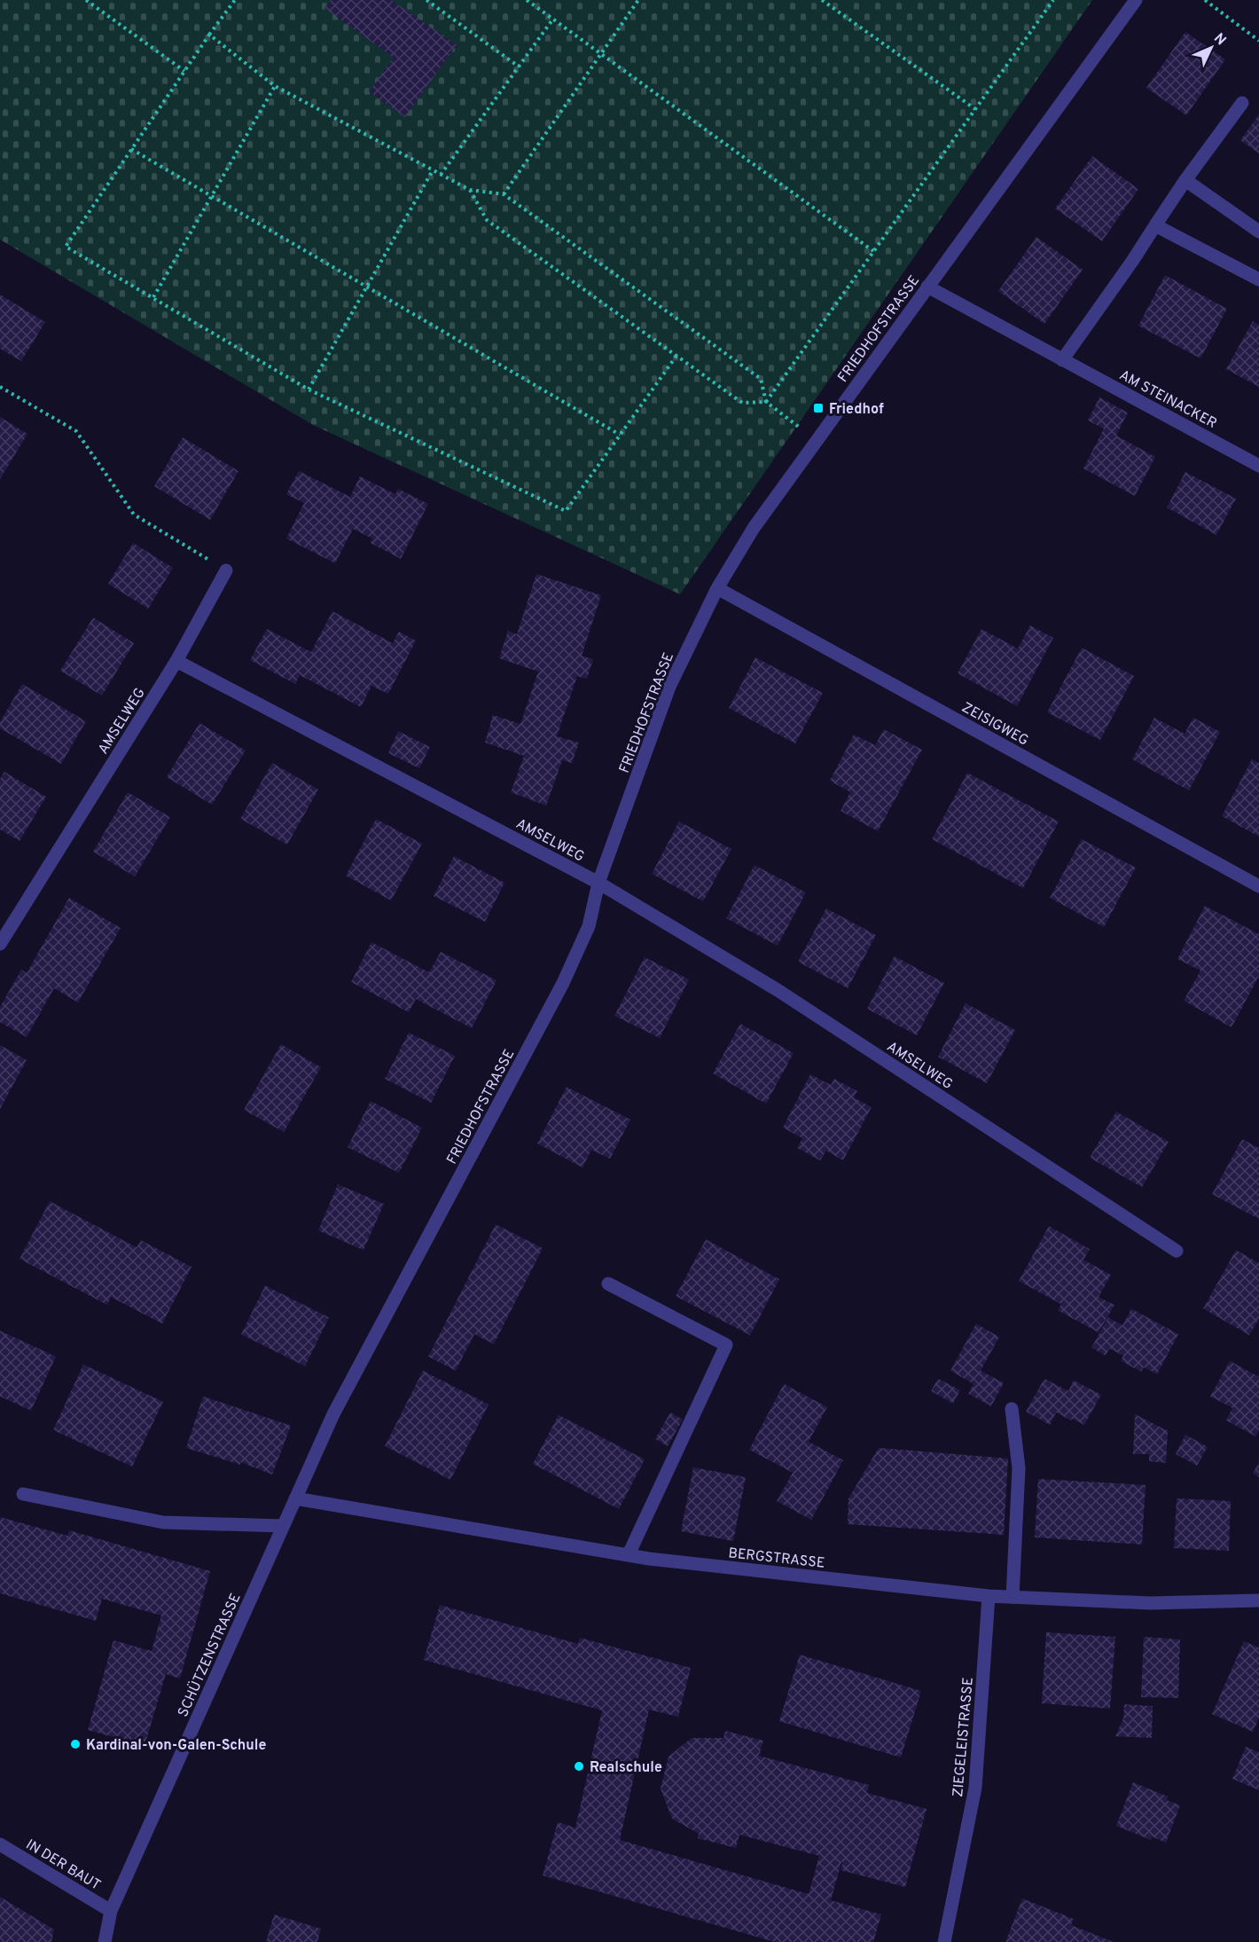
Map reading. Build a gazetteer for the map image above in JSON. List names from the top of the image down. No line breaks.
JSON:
{"streets":{"street":["FRIEDHOFSTRASSE","AM STEINACKER","AMSELWEG","ZEISIGWEG","BERGSTRASSE","SCHÜTZENSTRASSE","ZIEGELEISTRASSE","IN DER BAUT"]},"crossings":[["FRIEDHOFSTRASSE","AM STEINACKER"],["FRIEDHOFSTRASSE","AMSELWEG"],["FRIEDHOFSTRASSE","ZEISIGWEG"],["FRIEDHOFSTRASSE","BERGSTRASSE"],["FRIEDHOFSTRASSE","SCHÜTZENSTRASSE"],["BERGSTRASSE","SCHÜTZENSTRASSE"],["BERGSTRASSE","ZIEGELEISTRASSE"],["SCHÜTZENSTRASSE","IN DER BAUT"]],"places":{"transit":["Friedhof"],"other":["Kardinal-von-Galen-Schule","Realschule"]},"north":"top right"}
